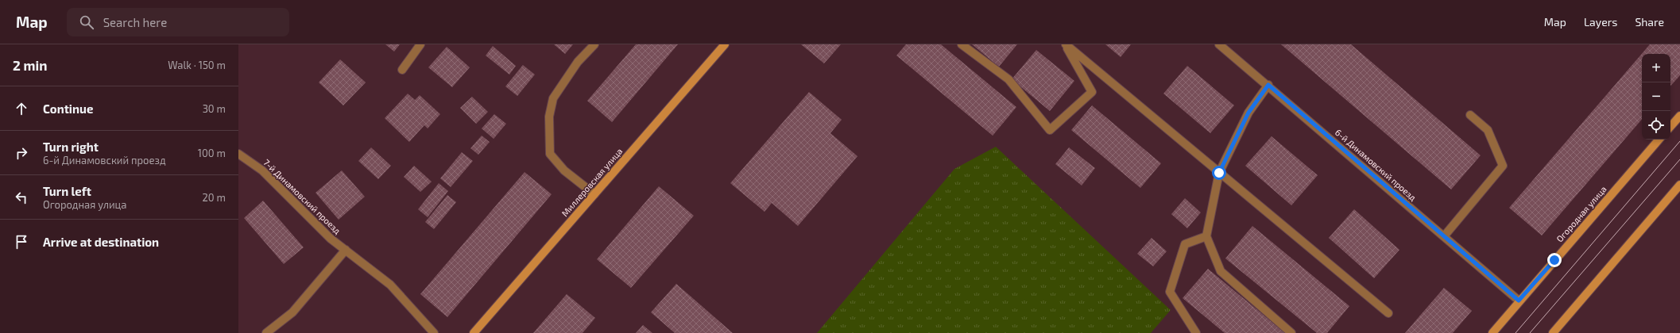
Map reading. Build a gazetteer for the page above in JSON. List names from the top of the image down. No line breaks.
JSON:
{"streets":{"street":["6-й Динамовский проезд","Миллеровская улица","7-й Динамовский проезд","Огородная улица"]},"crossings":[["6-й Динамовский проезд","Огородная улица"]],"page":{"header":"Map","search":"Search here","nav":["Map","Layers","Share"],"heading":["2 min","Walk · 150 m"],"map_buttons":["+","−"],"list":[["Continue","30 m"],["Turn right","6-й Динамовский проезд","100 m"],["Turn left","Огородная улица","20 m"],"Arrive at destination"]}}
